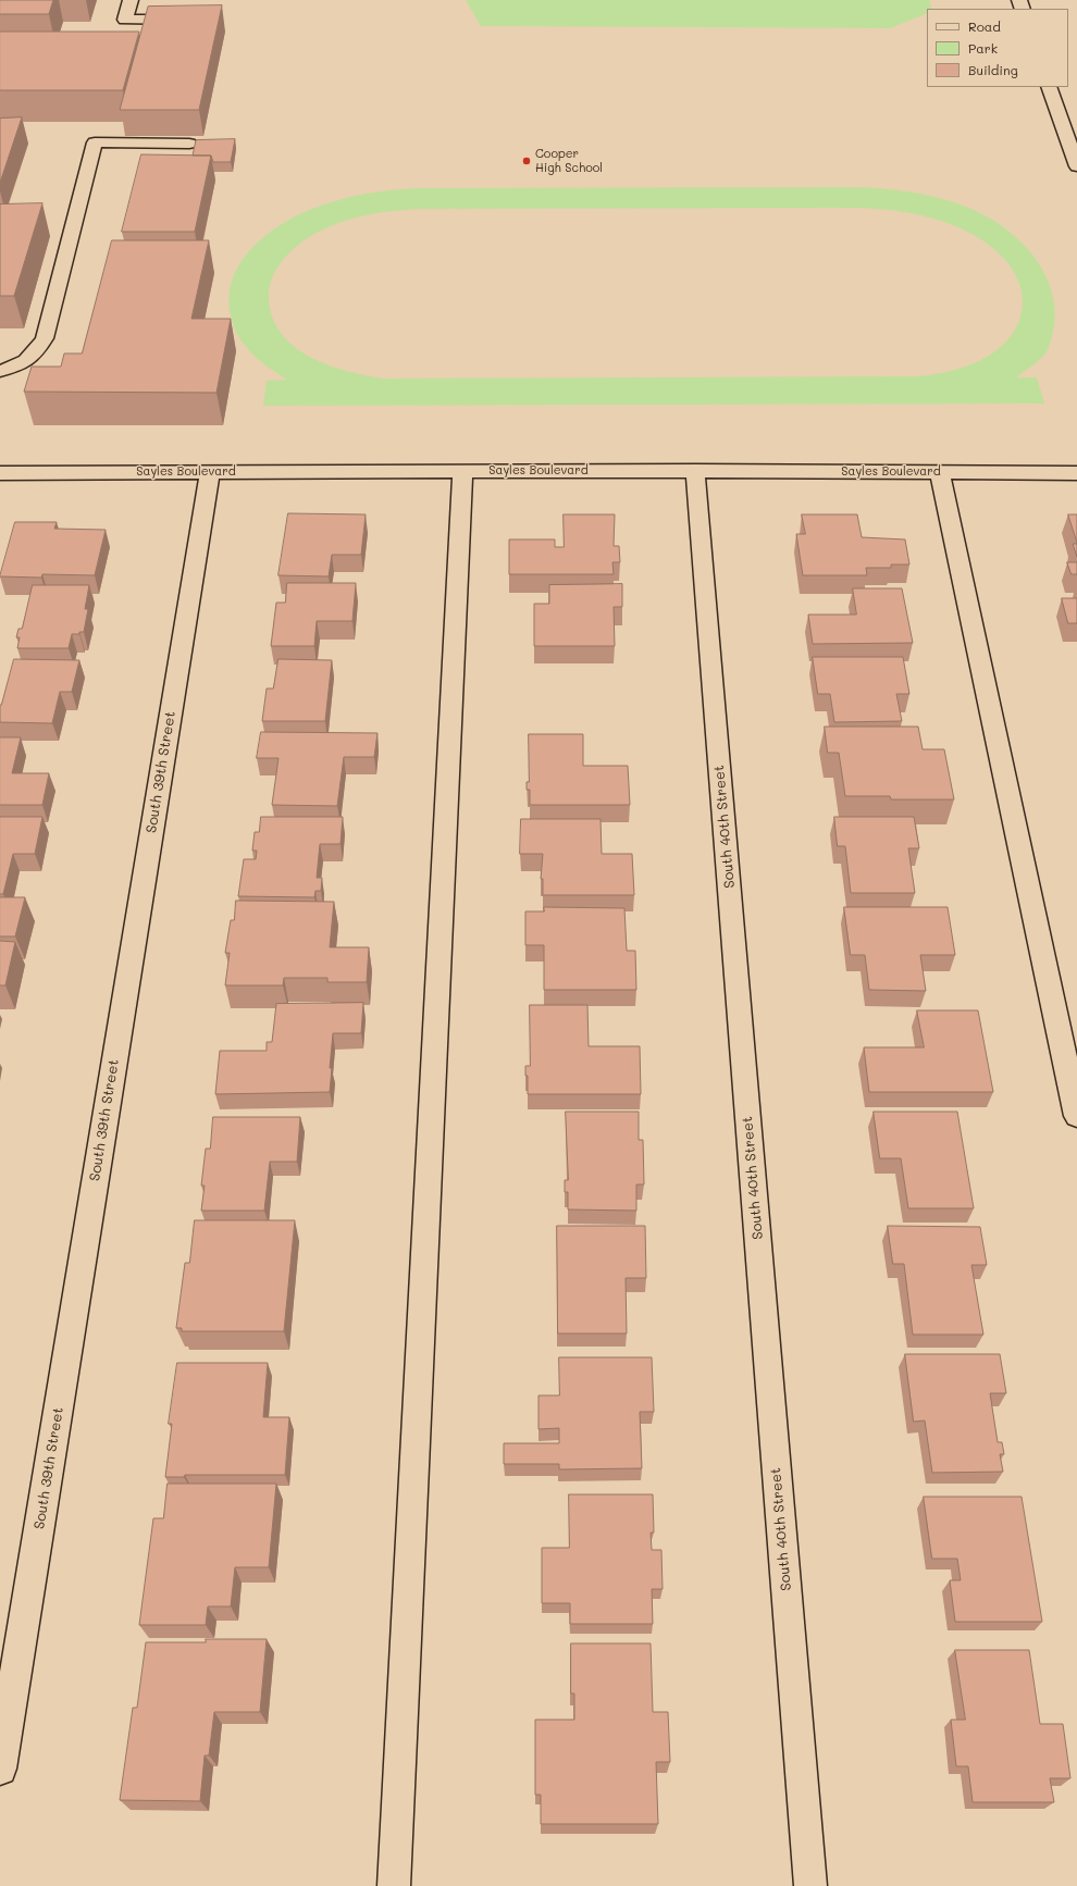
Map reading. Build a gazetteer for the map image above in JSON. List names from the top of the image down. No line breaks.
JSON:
{"streets":{"street":["Sayles Boulevard","South 39th Street","South 40th Street"]},"crossings":[["Sayles Boulevard","South 39th Street"],["Sayles Boulevard","South 40th Street"]],"places":["Cooper High School"],"legend":["Road","Park","Building"]}
